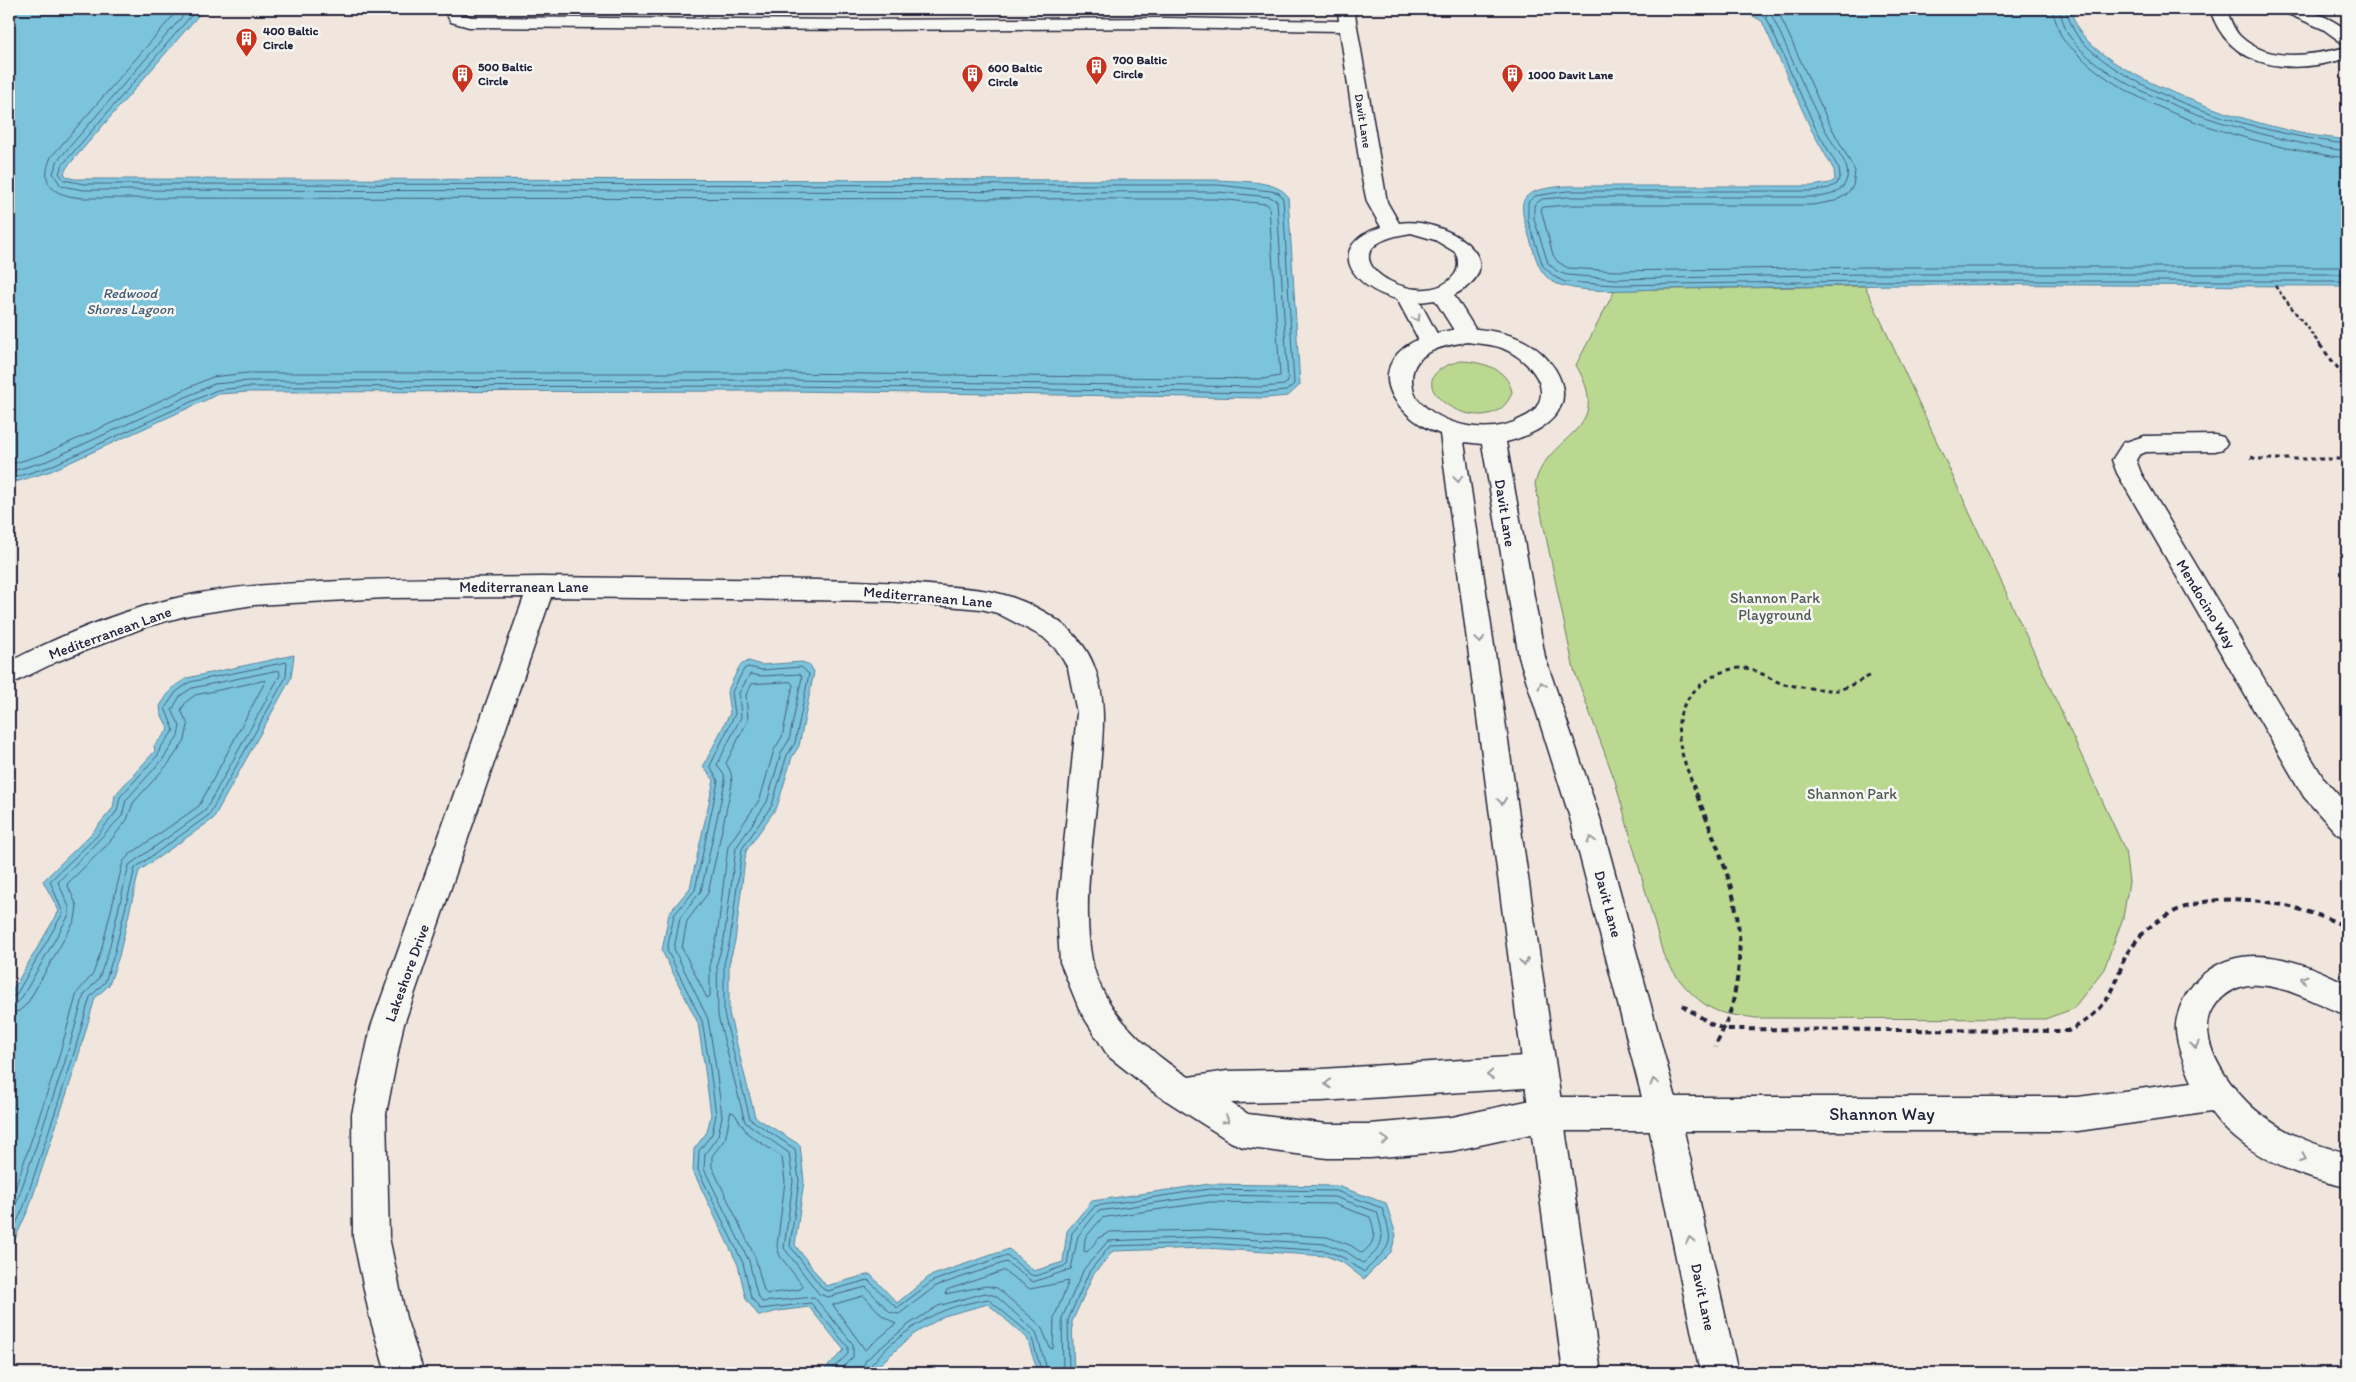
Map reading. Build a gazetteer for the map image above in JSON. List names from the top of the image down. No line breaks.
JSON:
{"streets":{"street":["Davit Lane","Mediterranean Lane","Mendocino Way","Lakeshore Drive","Shannon Way"]},"crossings":[["Davit Lane","Shannon Way"],["Mediterranean Lane","Lakeshore Drive"],["Mediterranean Lane","Shannon Way"]],"water":["Redwood Shores Lagoon"],"parks":["Shannon Park Playground","Shannon Park"],"places":{"building":["400 Baltic Circle","700 Baltic Circle","500 Baltic Circle","600 Baltic Circle","1000 Davit Lane"]}}
